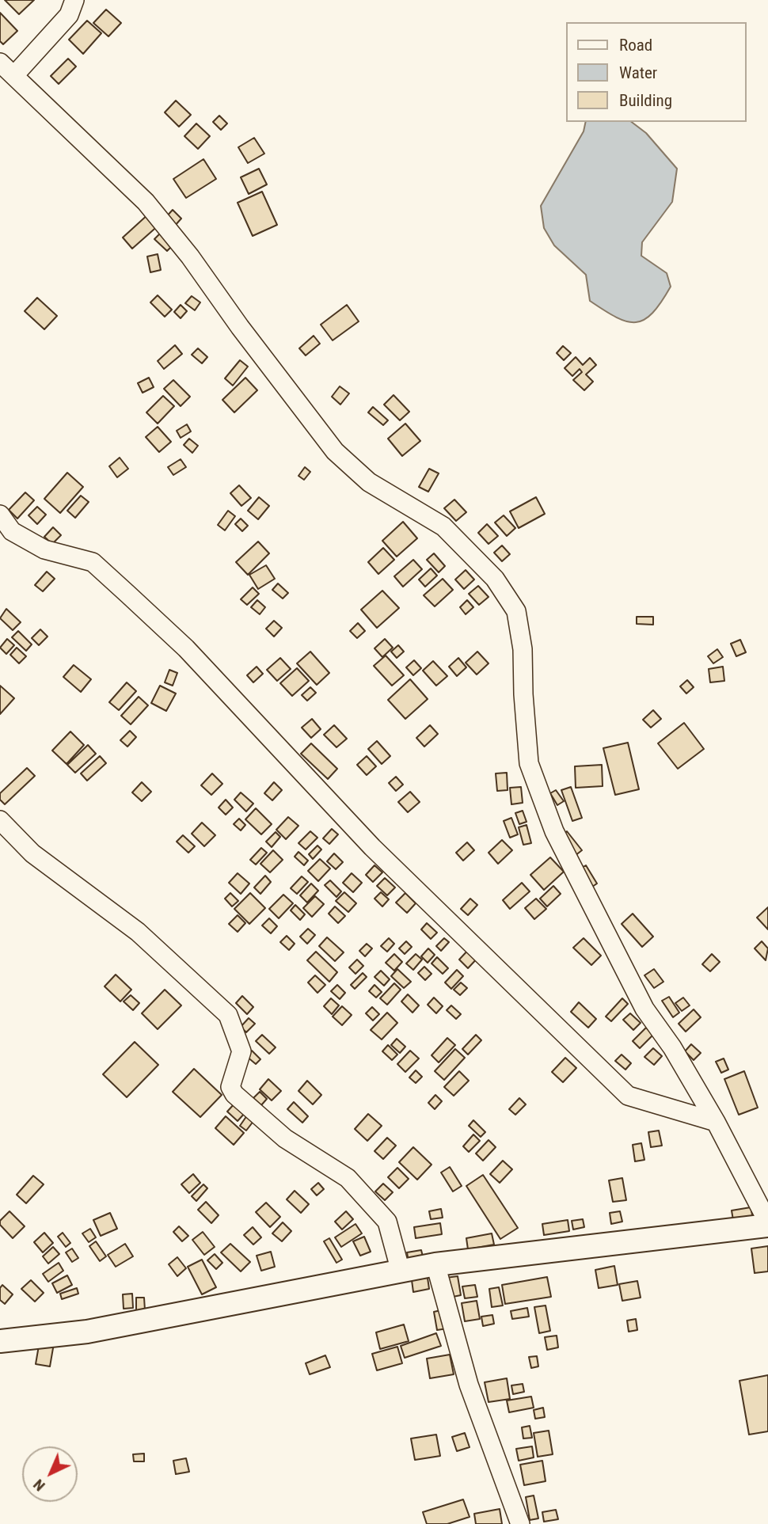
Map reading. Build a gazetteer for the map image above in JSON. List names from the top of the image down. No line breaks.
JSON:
{"legend":["Road","Water","Building"],"north":"bottom left"}
